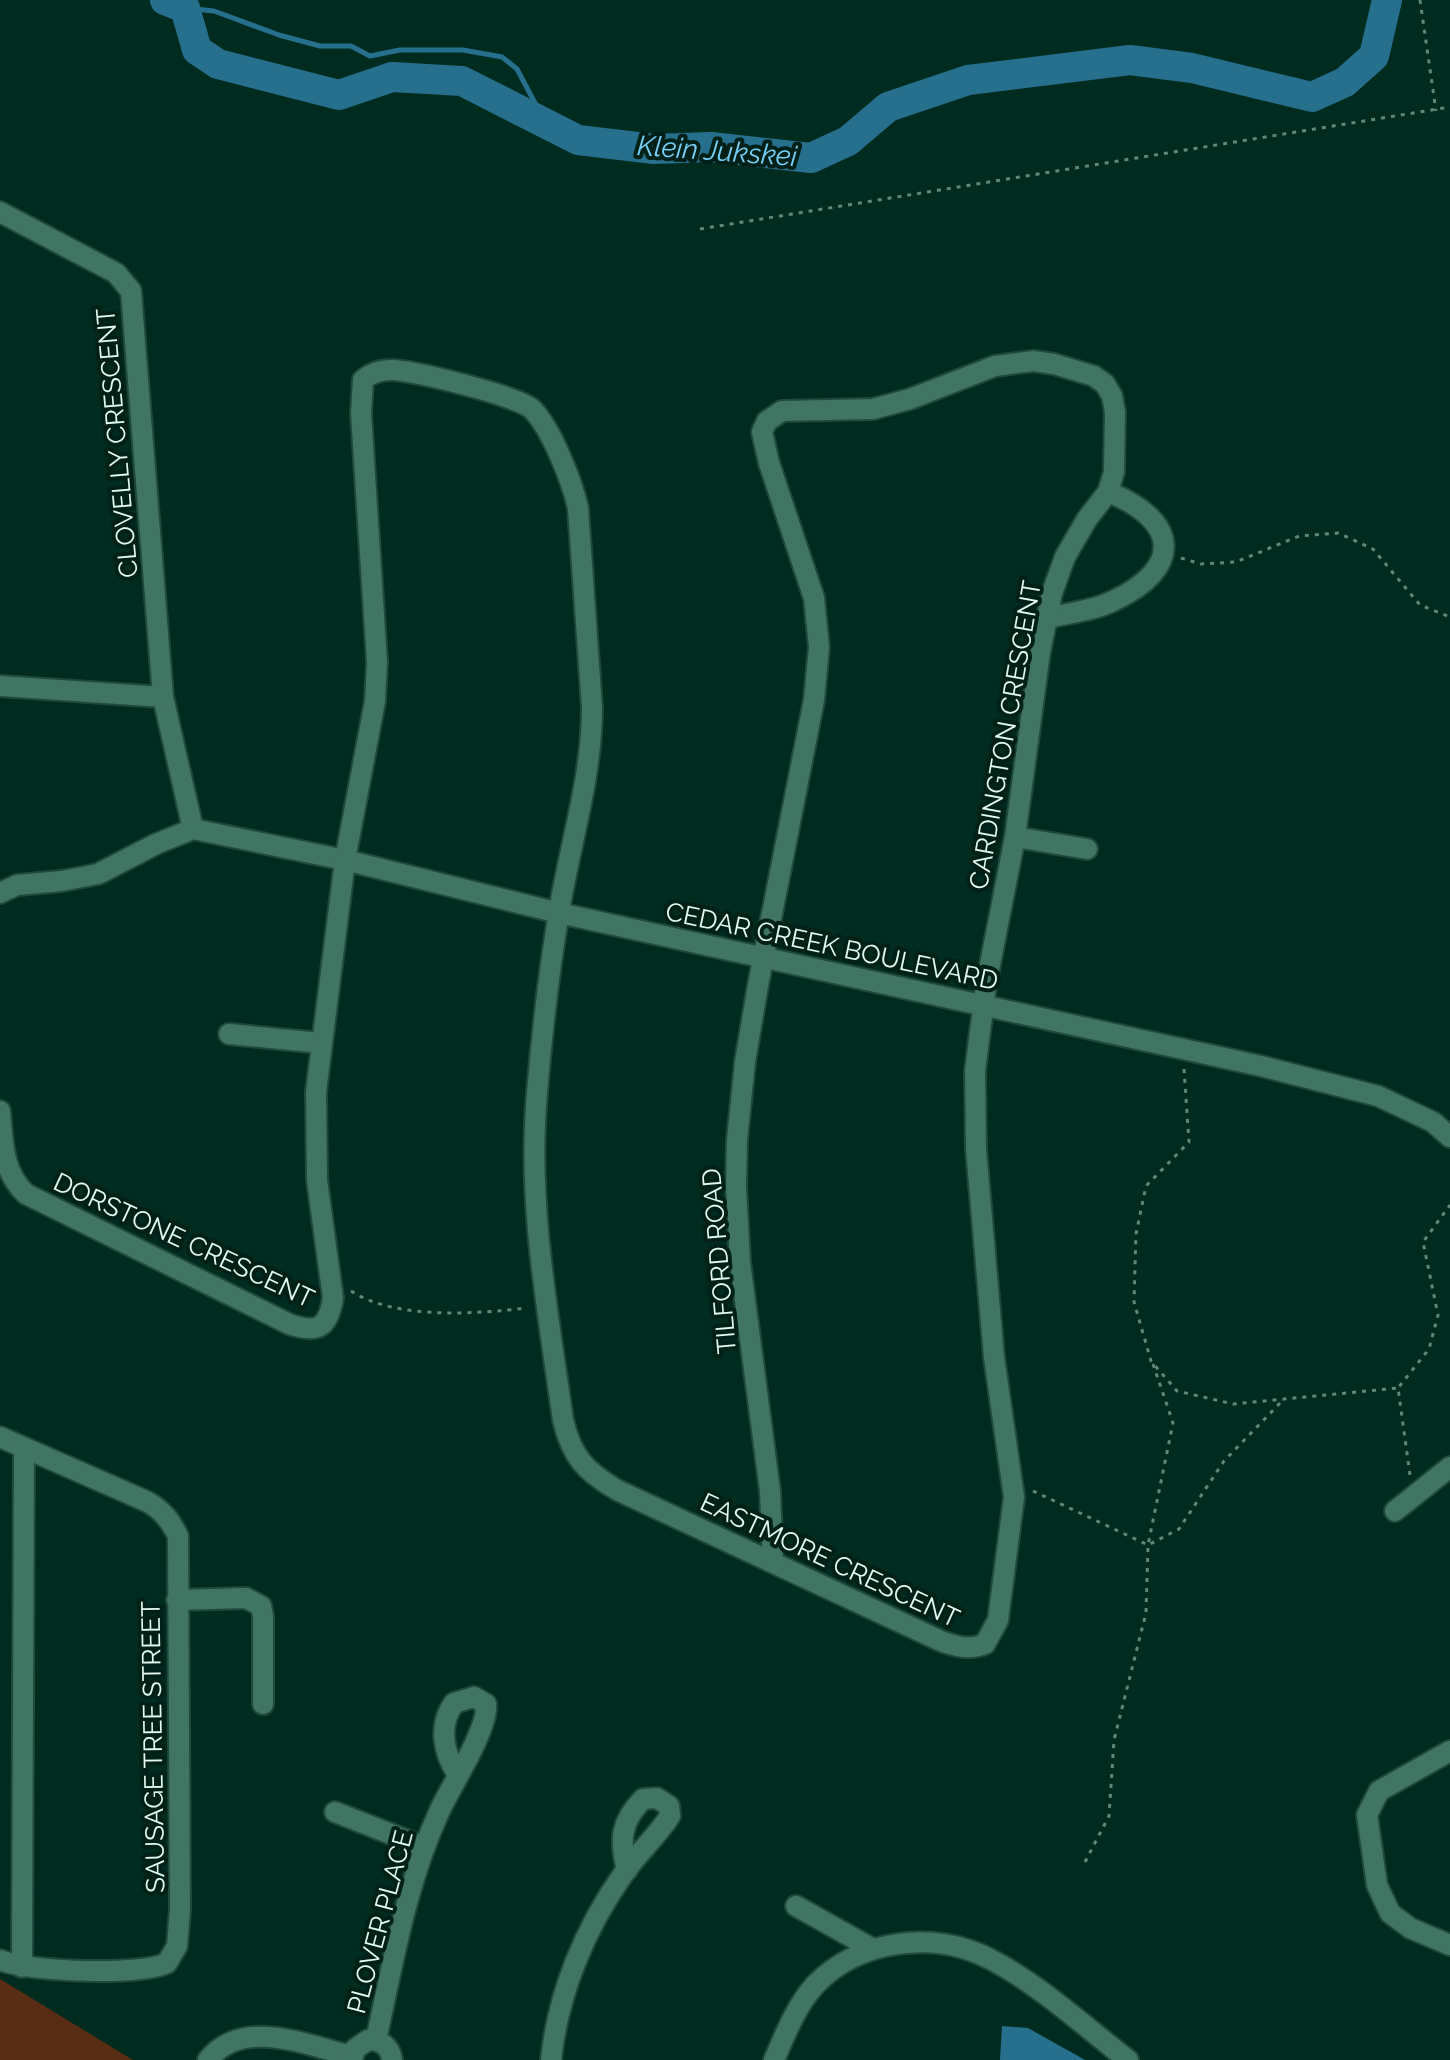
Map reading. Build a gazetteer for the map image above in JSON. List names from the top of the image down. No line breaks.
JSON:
{"streets":{"street":["CLOVELLY CRESCENT","CARDINGTON CRESCENT","CEDAR CREEK BOULEVARD","DORSTONE CRESCENT","TILFORD ROAD","EASTMORE CRESCENT","SAUSAGE TREE STREET","PLOVER PLACE"]},"crossings":[["CLOVELLY CRESCENT","CEDAR CREEK BOULEVARD"],["CARDINGTON CRESCENT","CEDAR CREEK BOULEVARD"],["CARDINGTON CRESCENT","TILFORD ROAD"],["CARDINGTON CRESCENT","EASTMORE CRESCENT"],["CEDAR CREEK BOULEVARD","DORSTONE CRESCENT"],["CEDAR CREEK BOULEVARD","TILFORD ROAD"],["CEDAR CREEK BOULEVARD","EASTMORE CRESCENT"],["DORSTONE CRESCENT","EASTMORE CRESCENT"],["TILFORD ROAD","EASTMORE CRESCENT"]],"water":["Klein Jukskei"]}
